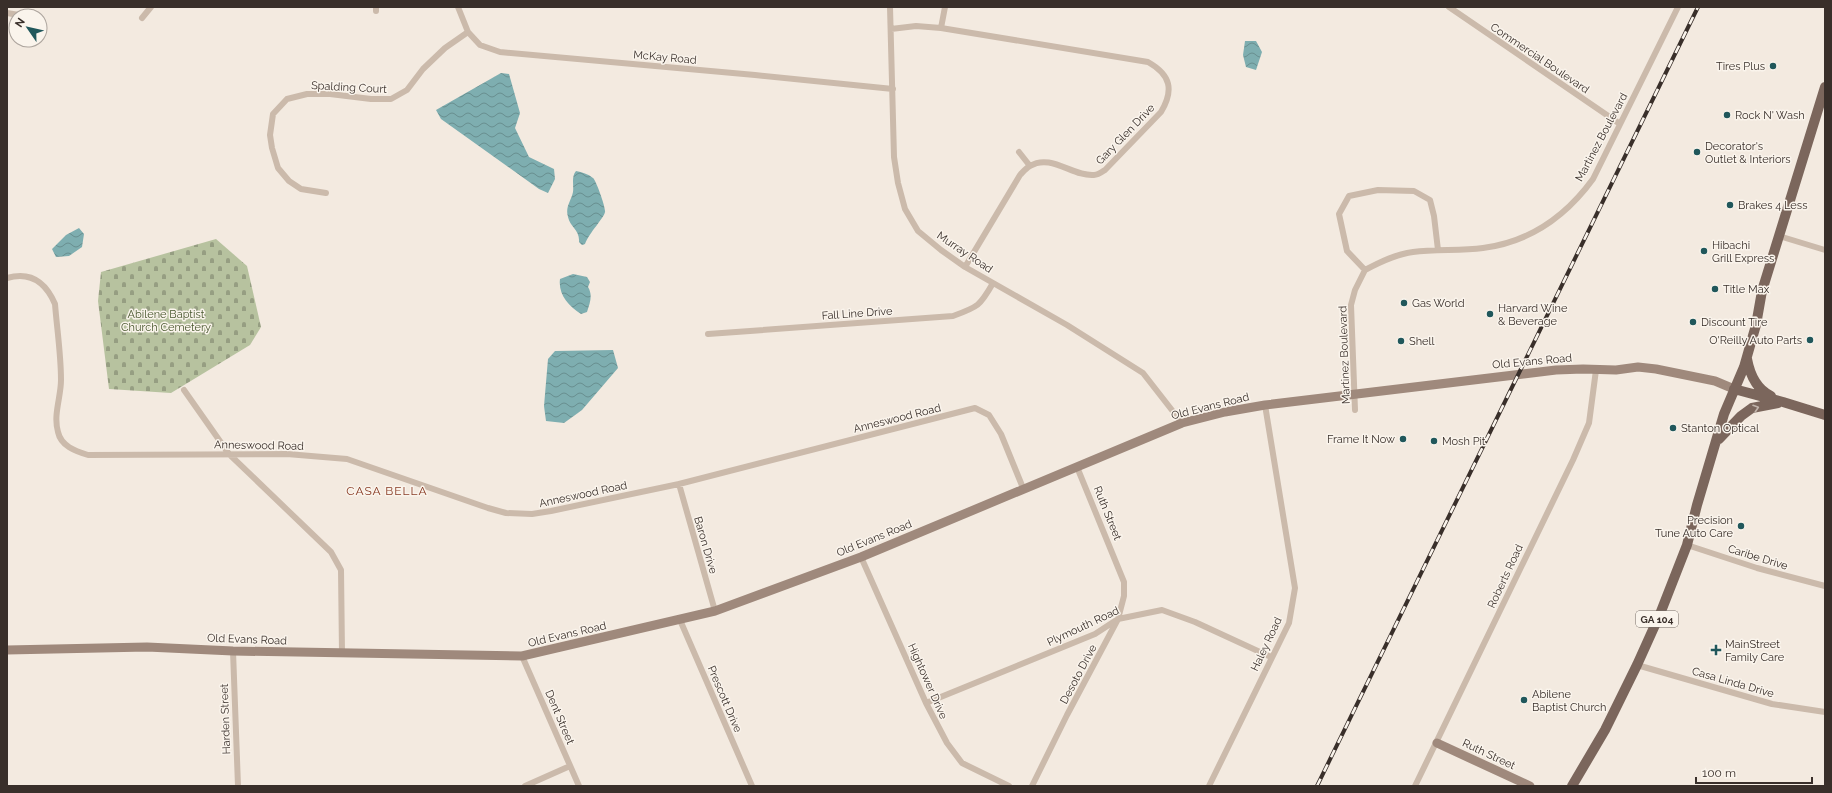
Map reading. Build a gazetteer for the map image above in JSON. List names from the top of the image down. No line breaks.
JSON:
{"streets":{"main road":["GA 104"],"street":["McKay Road","Commercial Boulevard","Spalding Court","Gary Glen Drive","Martinez Boulevard","Murray Road","Fall Line Drive","Old Evans Road","Anneswood Road","Ruth Street","Baron Drive","Caribe Drive","Roberts Road","Plymouth Road","Haley Road","Desoto Drive","Hightower Drive","Casa Linda Drive","Prescott Drive","Dent Street","Harden Street"]},"crossings":[["McKay Road","Spalding Court"],["McKay Road","Murray Road"],["Commercial Boulevard","Martinez Boulevard"],["Martinez Boulevard","Old Evans Road"],["Murray Road","Fall Line Drive"],["Murray Road","Old Evans Road"],["Old Evans Road","Anneswood Road"],["Old Evans Road","Ruth Street"],["Old Evans Road","Baron Drive"],["Old Evans Road","Roberts Road"],["Old Evans Road","GA 104"],["Old Evans Road","Haley Road"],["Old Evans Road","Hightower Drive"],["Old Evans Road","Prescott Drive"],["Old Evans Road","Dent Street"],["Old Evans Road","Harden Street"],["Anneswood Road","Baron Drive"],["Ruth Street","Roberts Road"],["Ruth Street","Desoto Drive"],["Caribe Drive","GA 104"],["GA 104","Casa Linda Drive"],["Plymouth Road","Haley Road"],["Plymouth Road","Desoto Drive"],["Plymouth Road","Hightower Drive"]],"districts":["CASA BELLA"],"parks":["Abilene Baptist Church Cemetery"],"places":{"other":["Tires Plus","Rock N' Wash","Decorator's Outlet & Interiors","Brakes 4 Less","Hibachi Grill Express","Title Max","Gas World","Harvard Wine & Beverage","Discount Tire","O'Reilly Auto Parts","Shell","Stanton Optical","Frame It Now","Mosh Pit","Precision Tune Auto Care","Abilene Baptist Church"],"health":["MainStreet Family Care"]},"scale_bar":"100 m","north":"top left"}
